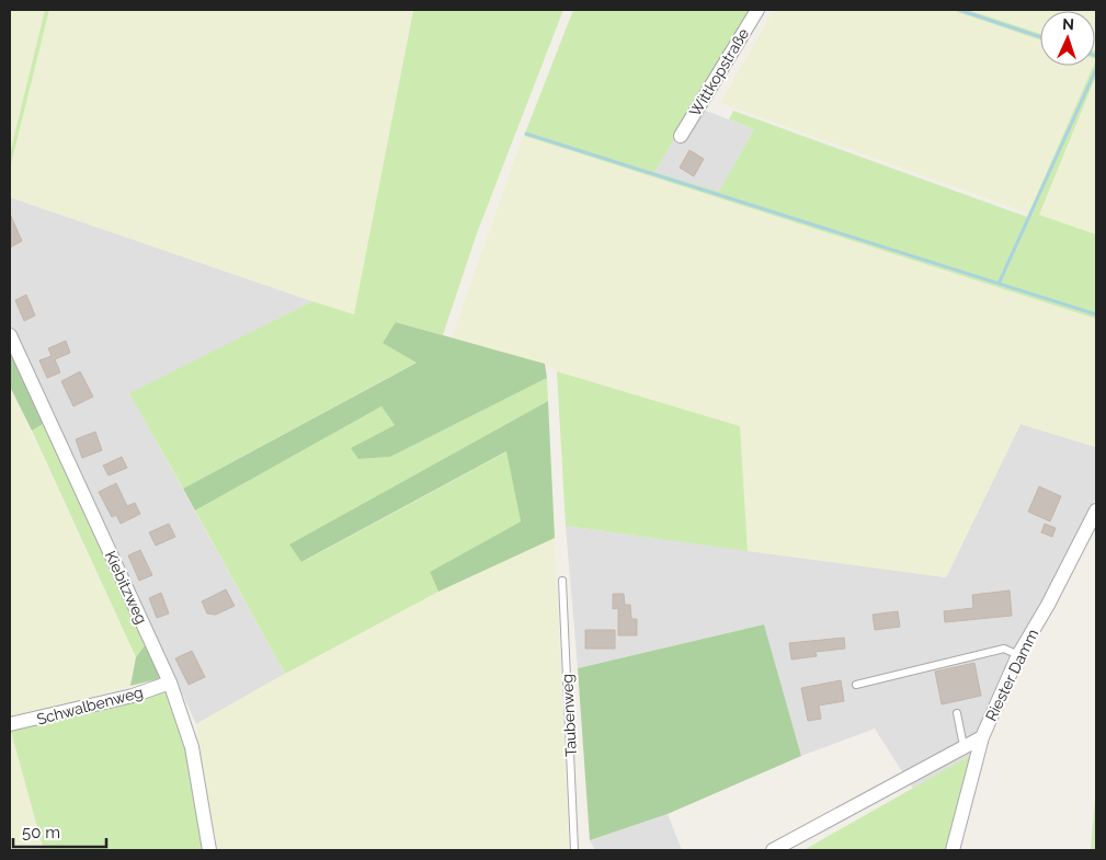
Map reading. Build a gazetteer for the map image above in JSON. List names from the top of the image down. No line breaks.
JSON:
{"streets":{"street":["Wittkopstraße","Kiebitzweg","Riester Damm","Schwalbenweg"],"lane":["Taubenweg"]},"crossings":[["Kiebitzweg","Schwalbenweg"]],"scale_bar":"50 m","north":"top"}
